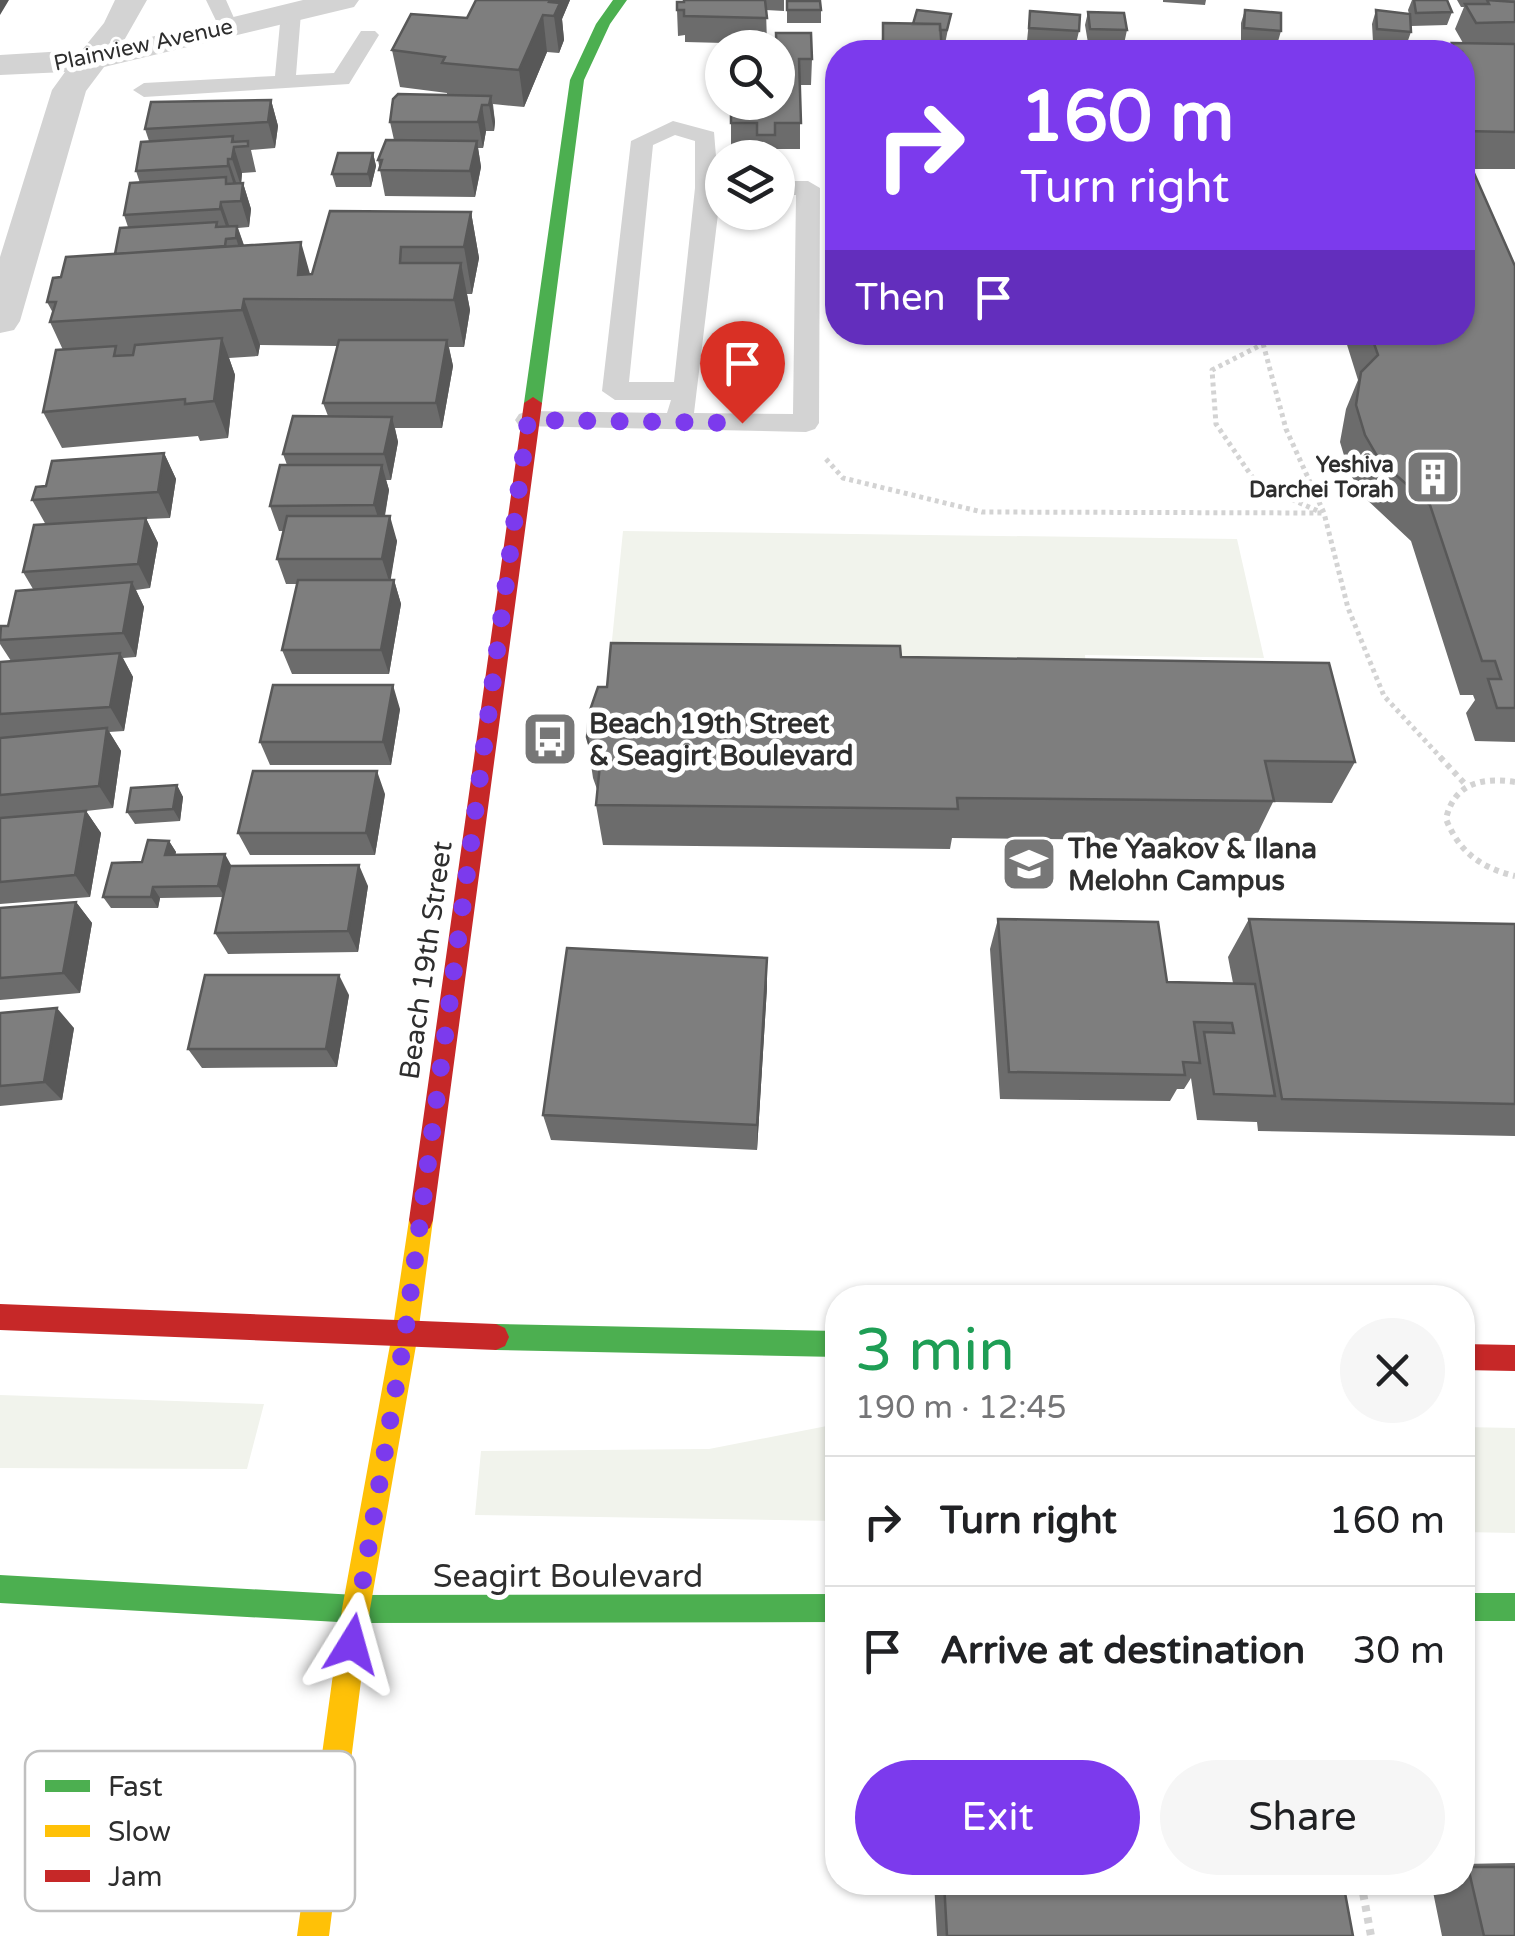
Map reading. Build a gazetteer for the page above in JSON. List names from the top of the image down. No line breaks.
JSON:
{"streets":{"street":["Plainview Avenue","Beach 19th Street","Seagirt Boulevard"]},"crossings":[["Beach 19th Street","Seagirt Boulevard"]],"places":{"building":["Yeshiva Darchei Torah"],"bus stop":["Beach 19th Street & Seagirt Boulevard"],"school or university":["The Yaakov & Ilana Melohn Campus"]},"legend":["Fast","Slow","Jam"],"page":{"turn":["160 m","Turn right"],"then":"Then","heading":["3 min","190 m · 12:45"],"list":[{"name":"Turn right","value":"160 m"},{"name":"Arrive at destination","value":"30 m"}],"buttons":["Exit","Share"]}}
